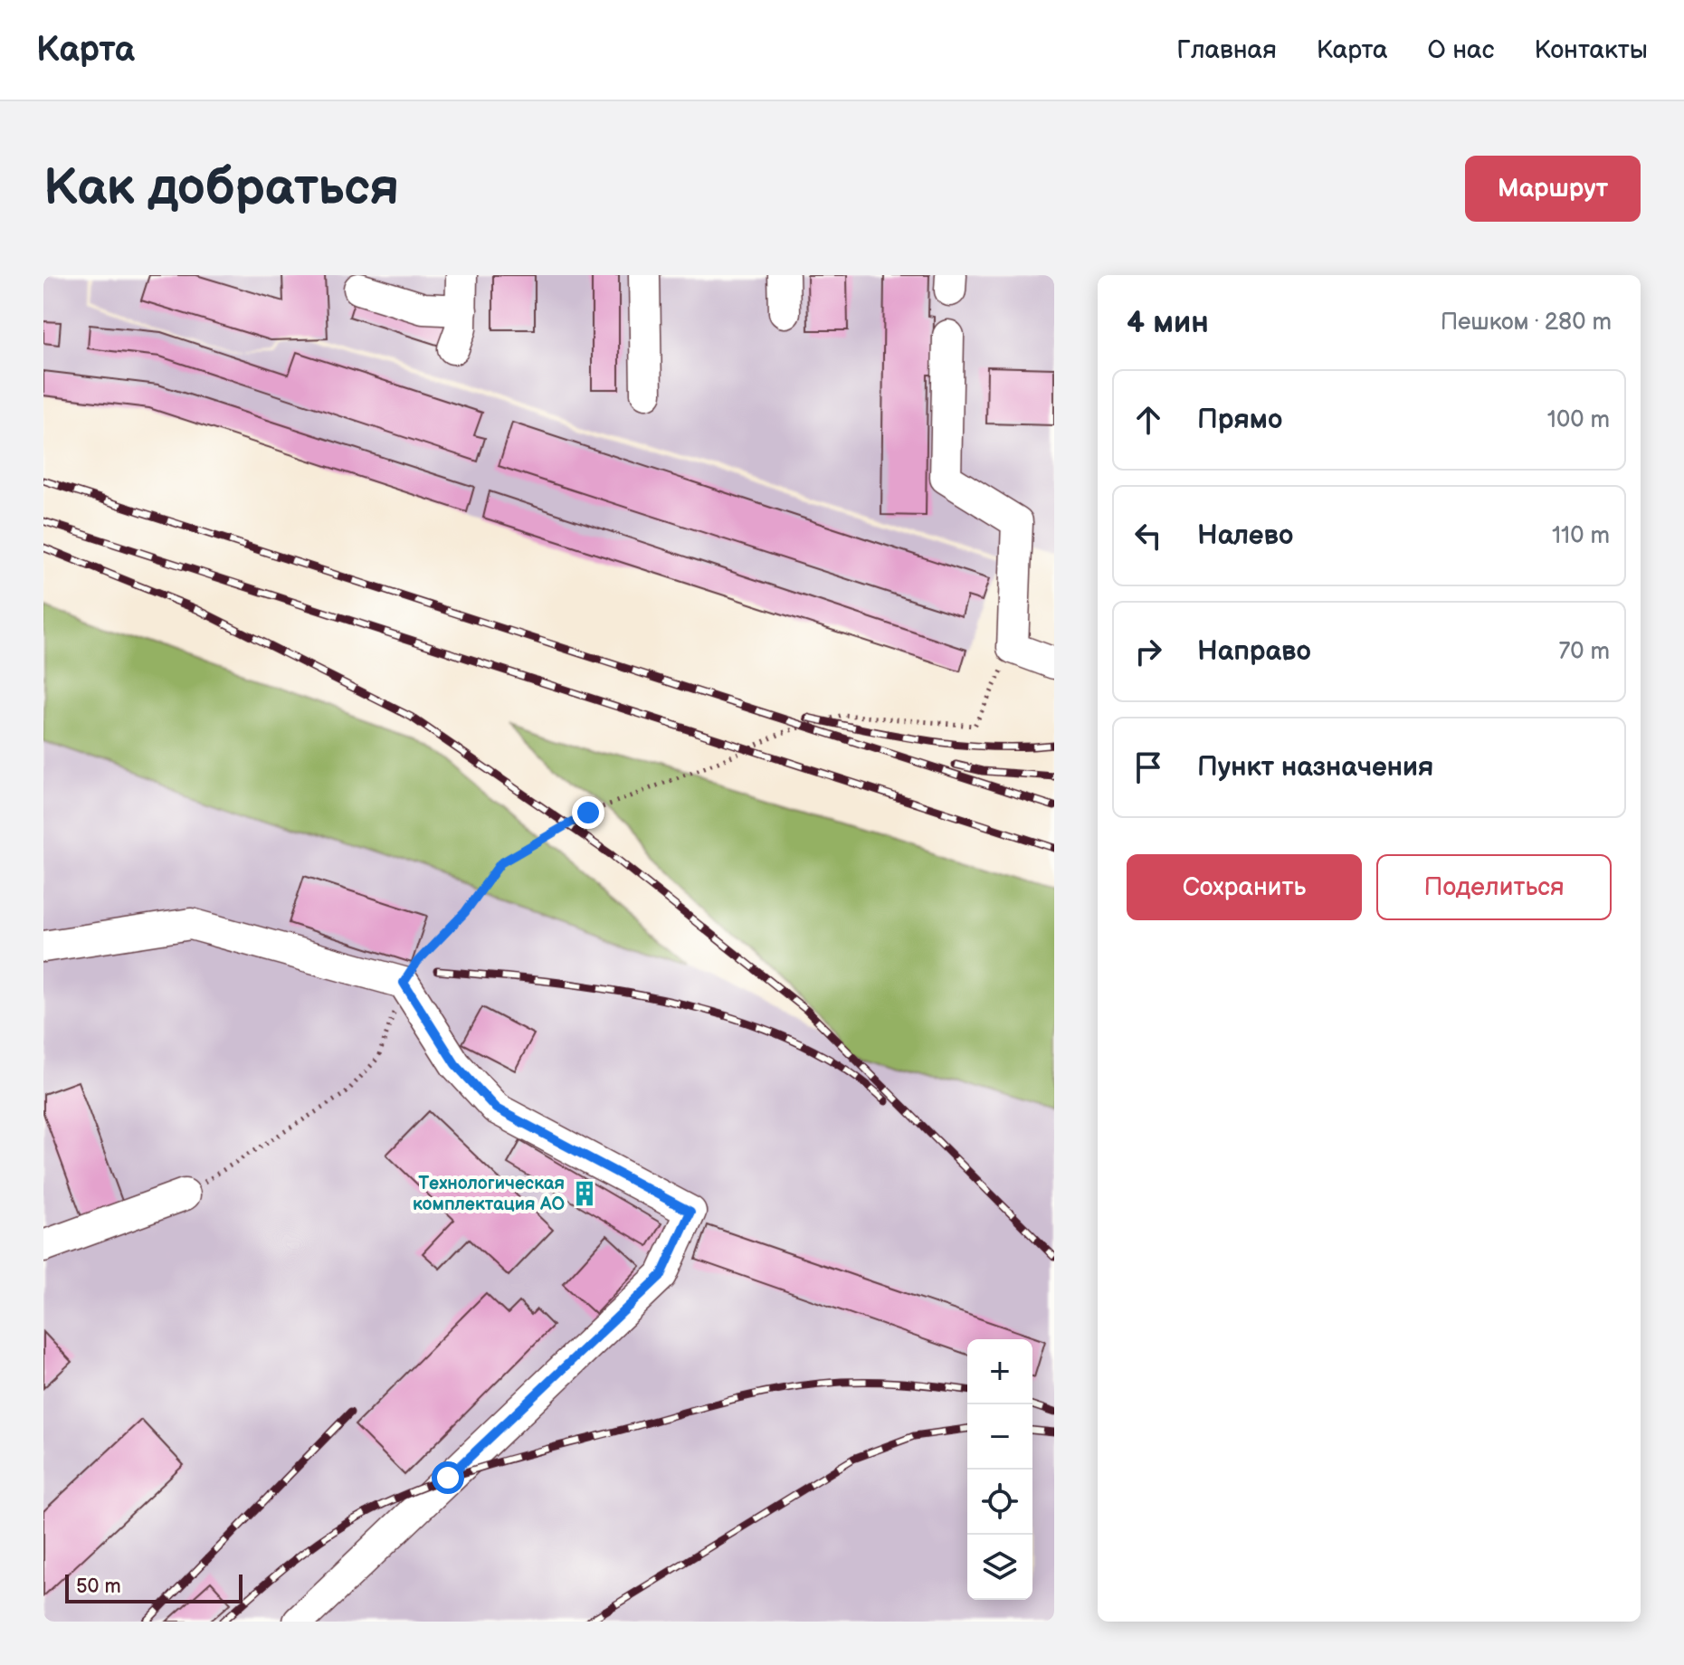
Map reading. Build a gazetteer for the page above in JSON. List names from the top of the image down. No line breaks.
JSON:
{"places":{"building":["Технологическая комплектация АО"]},"scale_bar":"50 m","page":{"header":"Карта","nav":["Главная","Карта","О нас","Контакты"],"buttons":["Маршрут",["Сохранить","Поделиться"]],"title":"Как добраться","heading":["4 мин","Пешком · 280 m"],"list":[["Прямо","100 m"],["Налево","110 m"],["Направо","70 m"],"Пункт назначения"],"map_buttons":["+","−"],"scale":"50 m"}}
